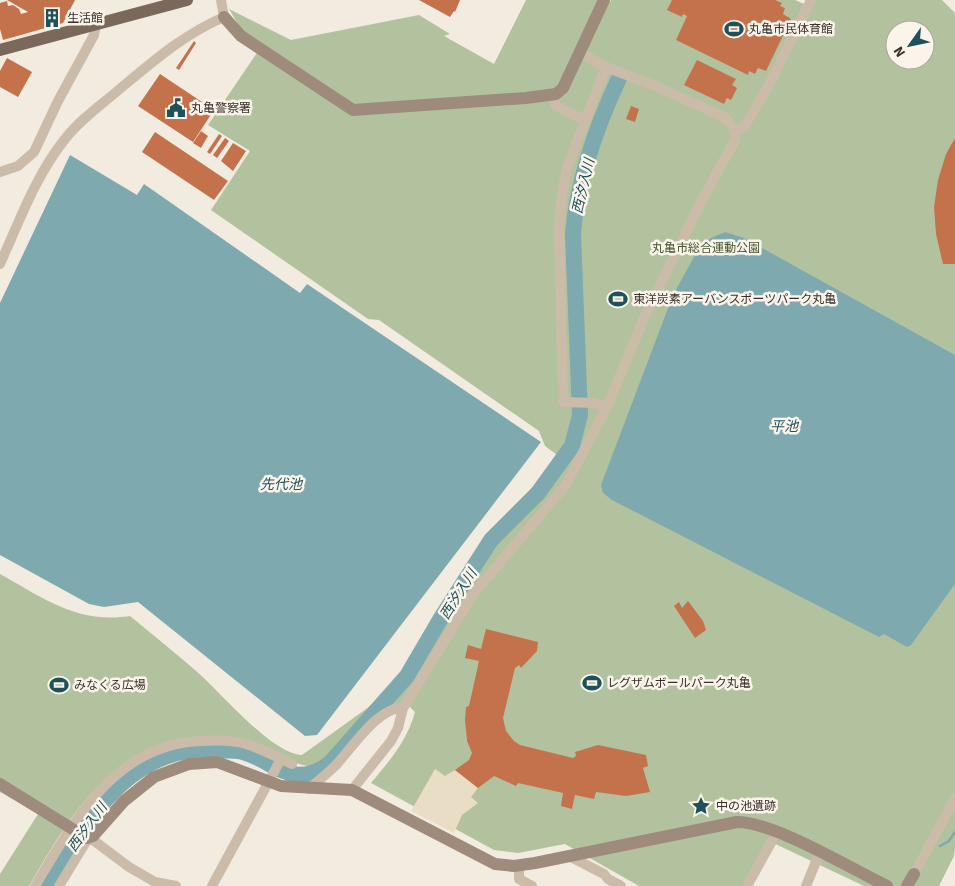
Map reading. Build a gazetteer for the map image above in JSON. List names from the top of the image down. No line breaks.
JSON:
{"water":["西汐入川","平池","先代池"],"parks":["丸亀市総合運動公園"],"places":{"building":["生活館"],"sports":["丸亀市民体育館","東洋炭素アーバンスポーツパーク丸亀","レグザムボールパーク丸亀","みなくる広場"],"public building":["丸亀警察署"],"place":["中の池遺跡"]},"north":"bottom left"}
